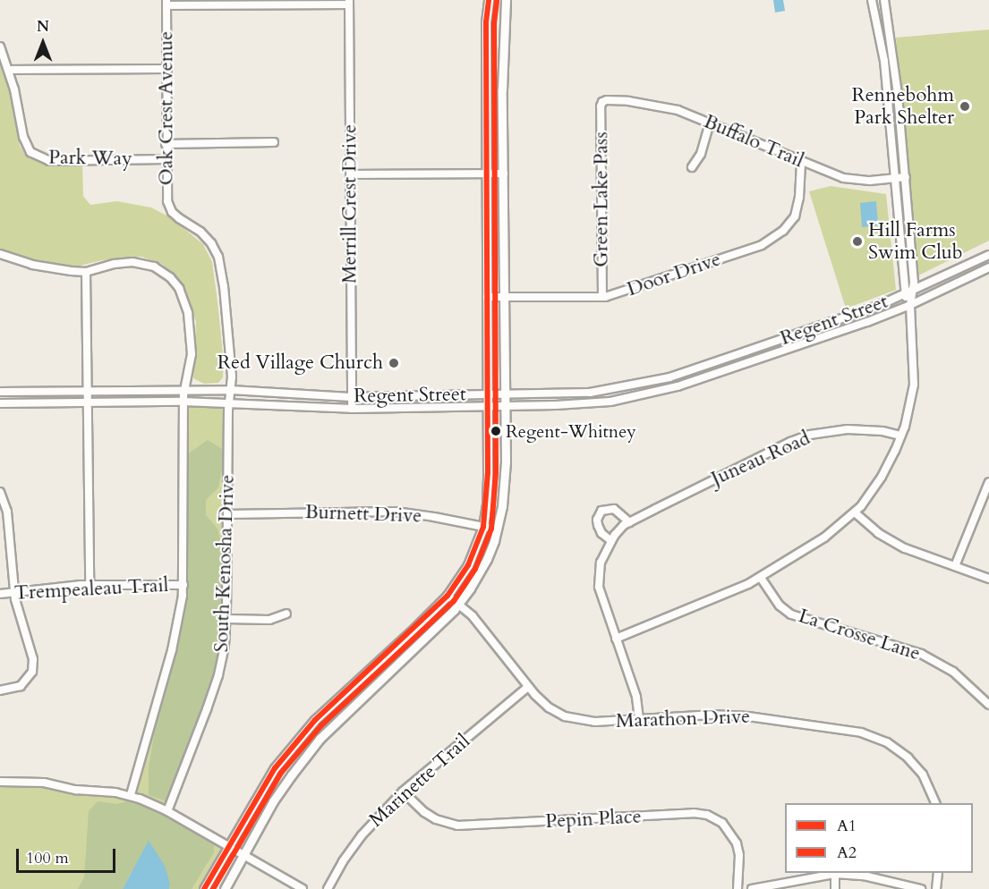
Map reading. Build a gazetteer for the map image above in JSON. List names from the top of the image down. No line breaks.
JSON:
{"streets":{"street":["Oak Crest Avenue","Buffalo Trail","Park Way","Green Lake Pass","Merrill Crest Drive","Door Drive","Regent Street","Juneau Road","Burnett Drive","South Kenosha Drive","Trempealeau Trail","La Crosse Lane","Marathon Drive","Marinette Trail","Pepin Place"]},"crossings":[["Oak Crest Avenue","Park Way"],["Oak Crest Avenue","South Kenosha Drive"],["Buffalo Trail","Green Lake Pass"],["Buffalo Trail","Door Drive"],["Green Lake Pass","Door Drive"],["Merrill Crest Drive","Regent Street"],["Regent Street","South Kenosha Drive"],["Juneau Road","Marathon Drive"],["Burnett Drive","South Kenosha Drive"],["South Kenosha Drive","Trempealeau Trail"],["Marathon Drive","Marinette Trail"],["Marinette Trail","Pepin Place"]],"places":["Rennebohm Park Shelter","Hill Farms Swim Club","Red Village Church","Regent-Whitney"],"lines":["transit line A1","transit line A2"],"legend":["A1","A2"],"scale_bar":"100 m","north":"top"}
